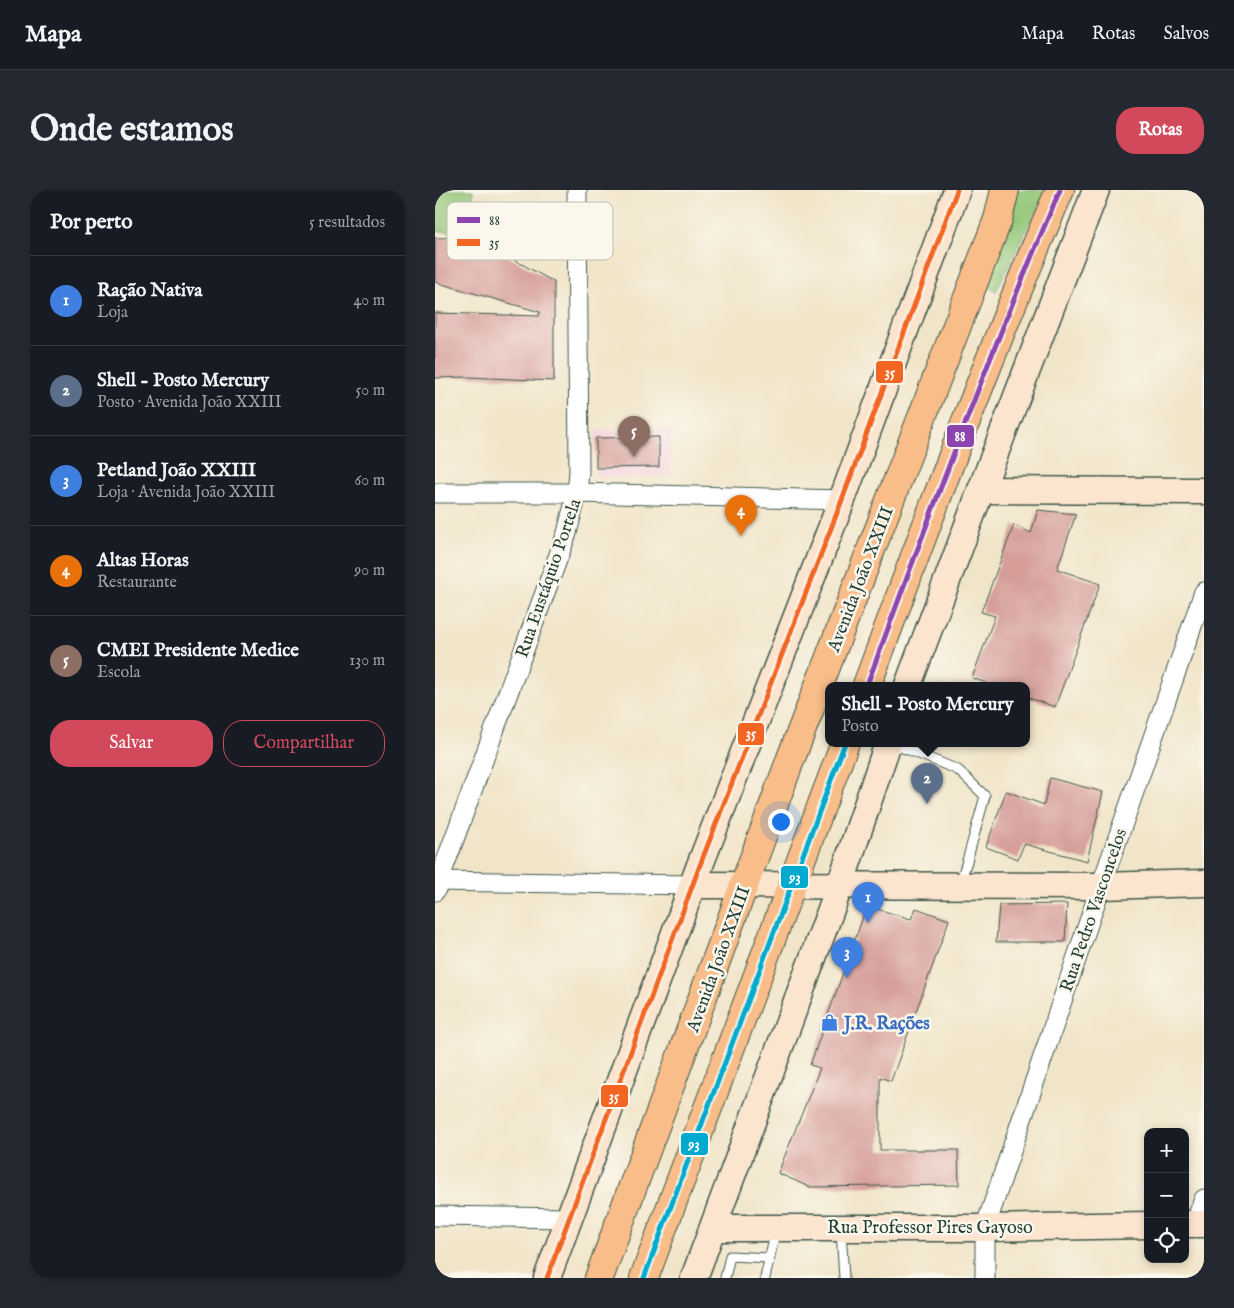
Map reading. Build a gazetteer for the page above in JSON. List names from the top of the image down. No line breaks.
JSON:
{"streets":{"main road":["Avenida João XXIII"],"street":["Rua Eustáquio Portela","Rua Pedro Vasconcelos","Rua Professor Pires Gayoso"]},"crossings":[["Rua Pedro Vasconcelos","Rua Professor Pires Gayoso"]],"places":{"shop":["J.R. Rações"]},"lines":["transit line 88","transit line 35","transit line 93"],"legend":["88","35"],"page":{"header":"Mapa","nav":["Mapa","Rotas","Salvos"],"buttons":["Rotas",["Salvar","Compartilhar"]],"title":"Onde estamos","heading":["Por perto","5 resultados"],"list":[{"mark":"1","name":"Ração Nativa","note":"Loja","value":"40 m"},{"mark":"2","name":"Shell - Posto Mercury","note":"Posto · Avenida João XXIII","value":"50 m"},{"mark":"3","name":"Petland João XXIII","note":"Loja · Avenida João XXIII","value":"60 m"},{"mark":"4","name":"Altas Horas","note":"Restaurante","value":"90 m"},{"mark":"5","name":"CMEI Presidente Medice","note":"Escola","value":"130 m"}],"pins":["5","4","2","1","3"],"popup":["Shell - Posto Mercury","Posto"],"map_buttons":["+","−"]}}
